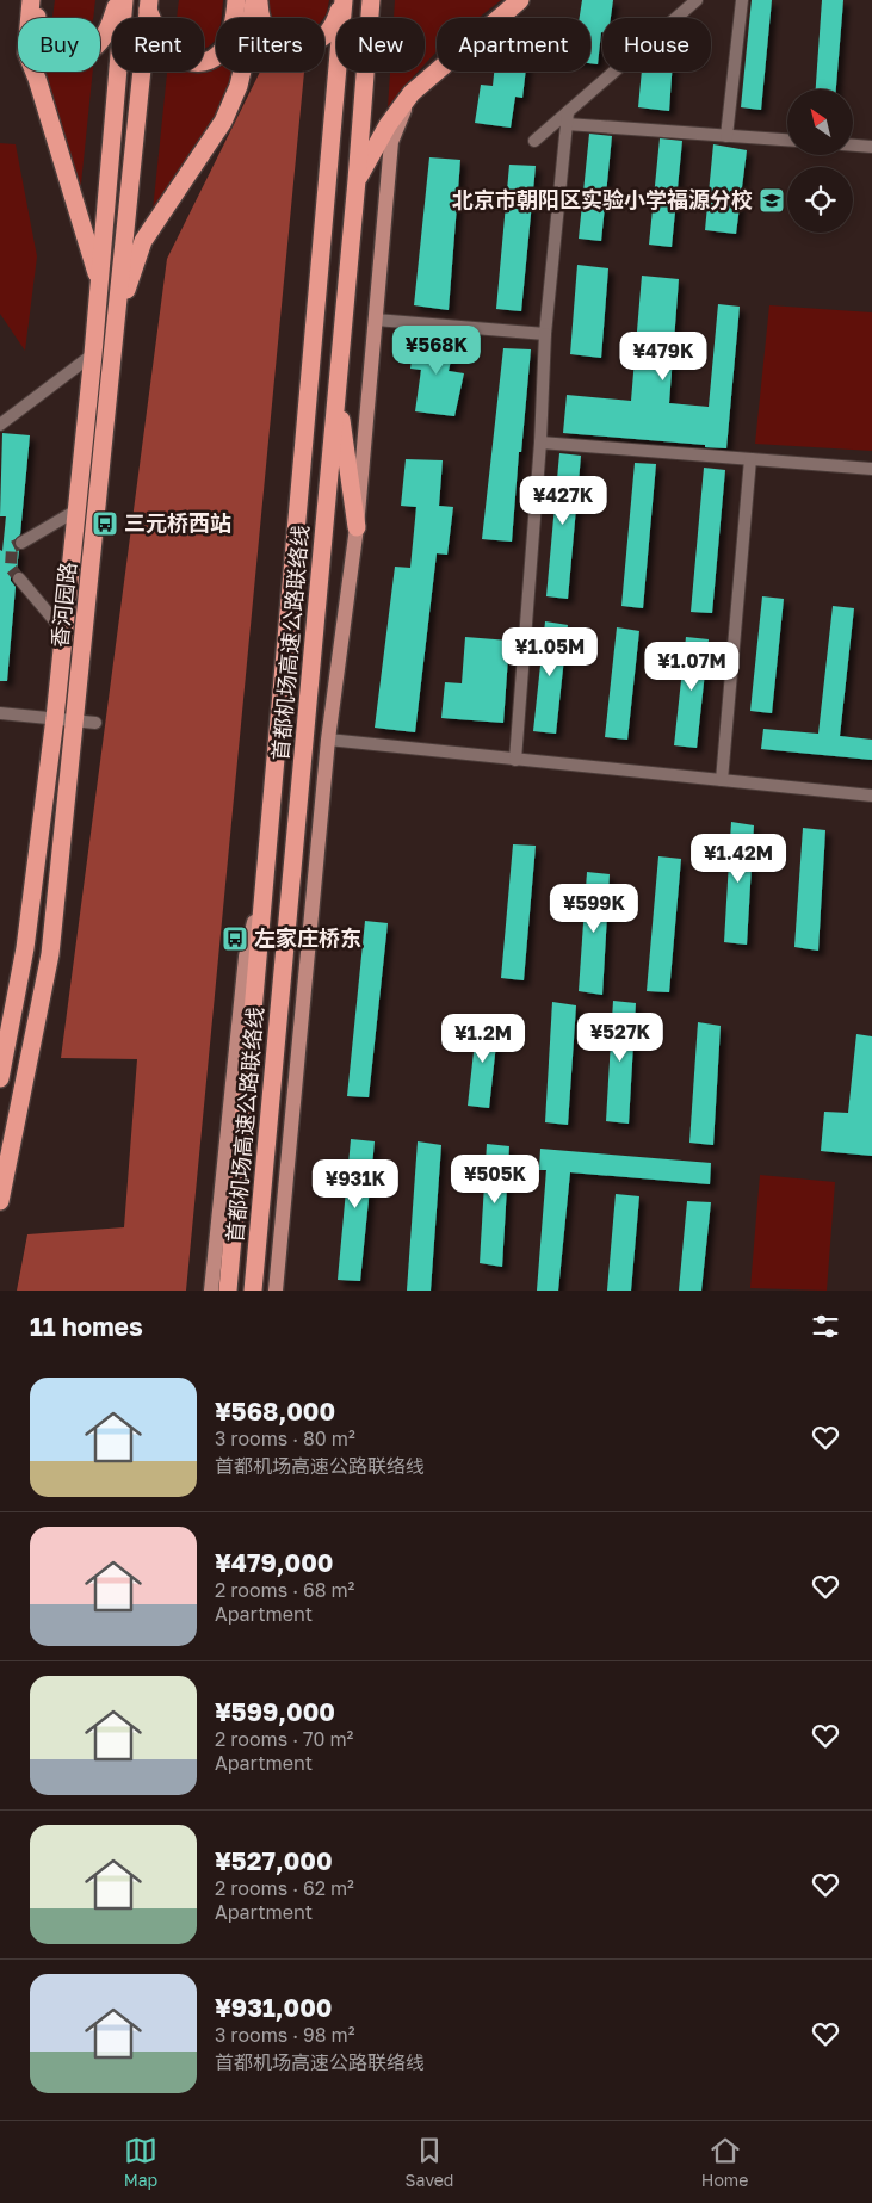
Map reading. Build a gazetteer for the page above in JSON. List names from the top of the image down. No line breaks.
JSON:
{"streets":{"highway":["香河园路","首都机场高速公路联络线"]},"places":{"school or university":["北京市朝阳区实验小学福源分校"],"bus stop":["三元桥西站","左家庄桥东"]},"north":"top left","page":{"chip":["Buy","Rent","Filters","New","Apartment","House"],"price":["¥568K","¥479K","¥427K","¥1.05M","¥1.07M","¥1.42M","¥599K","¥527K","¥1.2M","¥505K","¥931K"],"heading":"11 homes","list":[{"name":"¥568,000","note":"3 rooms · 80 m² · 首都机场高速公路联络线"},{"name":"¥479,000","note":"2 rooms · 68 m² · Apartment"},{"name":"¥599,000","note":"2 rooms · 70 m² · Apartment"},{"name":"¥527,000","note":"2 rooms · 62 m² · Apartment"},{"name":"¥931,000","note":"3 rooms · 98 m² · 首都机场高速公路联络线"}],"tabs":["Map","Saved","Home"]}}
